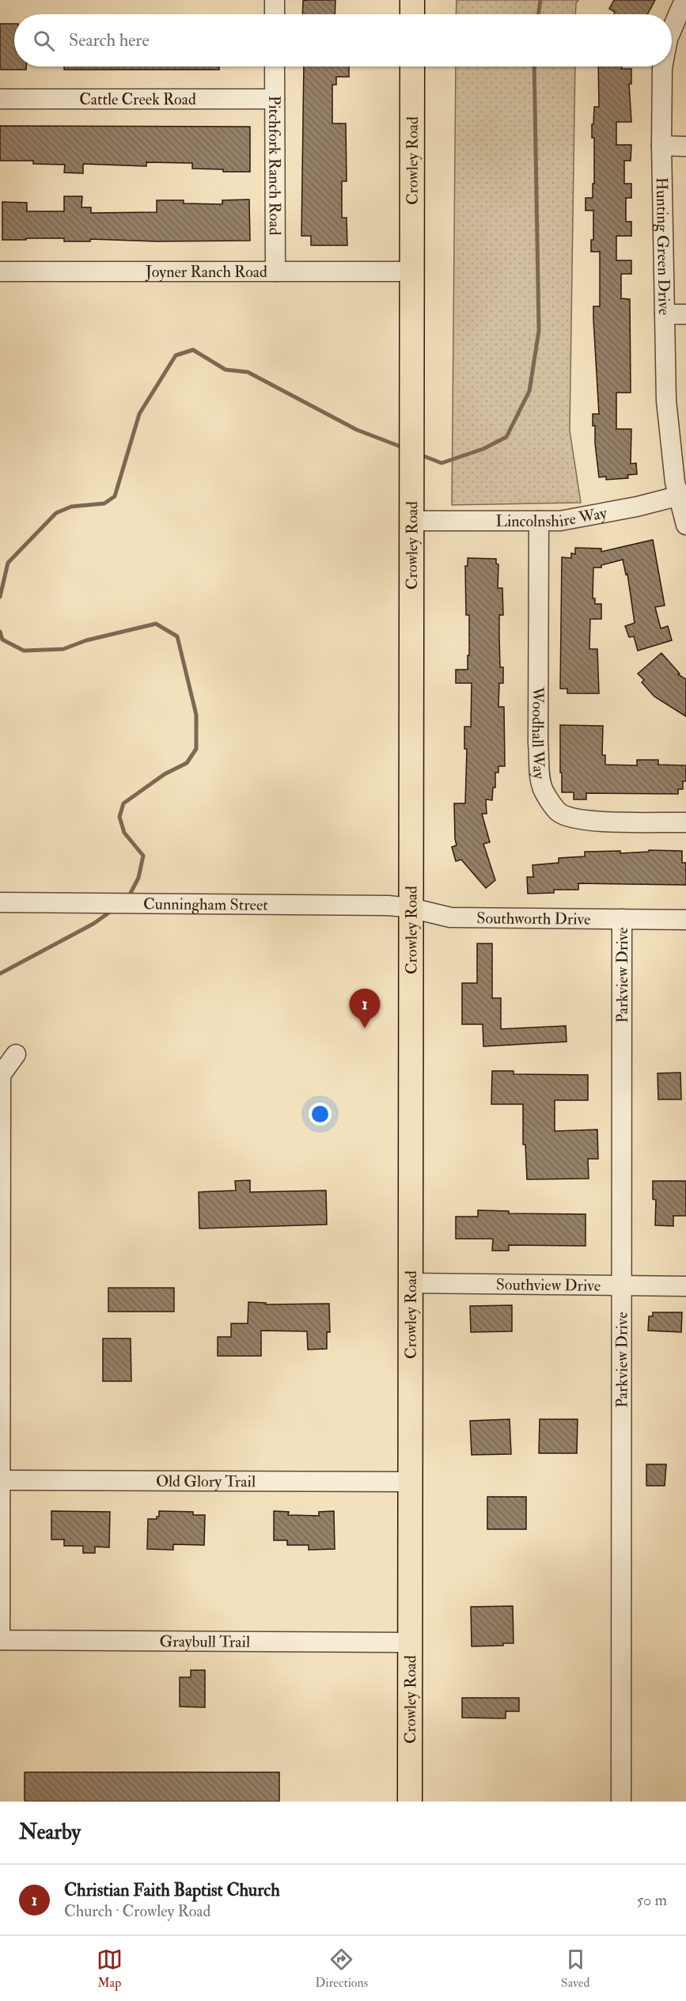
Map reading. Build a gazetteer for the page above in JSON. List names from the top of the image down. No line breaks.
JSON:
{"streets":{"main road":["Crowley Road"],"street":["Cattle Creek Road","Pitchfork Ranch Road","Hunting Green Drive","Joyner Ranch Road","Lincolnshire Way","Woodhall Way","Cunningham Street","Southworth Drive","Parkview Drive","Southview Drive","Old Glory Trail","Graybull Trail"]},"crossings":[["Cattle Creek Road","Pitchfork Ranch Road"],["Crowley Road","Joyner Ranch Road"],["Crowley Road","Lincolnshire Way"],["Crowley Road","Cunningham Street"],["Crowley Road","Southworth Drive"],["Crowley Road","Southview Drive"],["Crowley Road","Old Glory Trail"],["Crowley Road","Graybull Trail"],["Pitchfork Ranch Road","Joyner Ranch Road"],["Hunting Green Drive","Lincolnshire Way"],["Lincolnshire Way","Woodhall Way"],["Cunningham Street","Southworth Drive"],["Southworth Drive","Parkview Drive"],["Parkview Drive","Southview Drive"]],"page":{"search":"Search here","pins":"1","heading":"Nearby","list":[{"mark":"1","name":"Christian Faith Baptist Church","note":"Church · Crowley Road","value":"50 m"}],"nav":["Map","Directions","Saved"]}}
